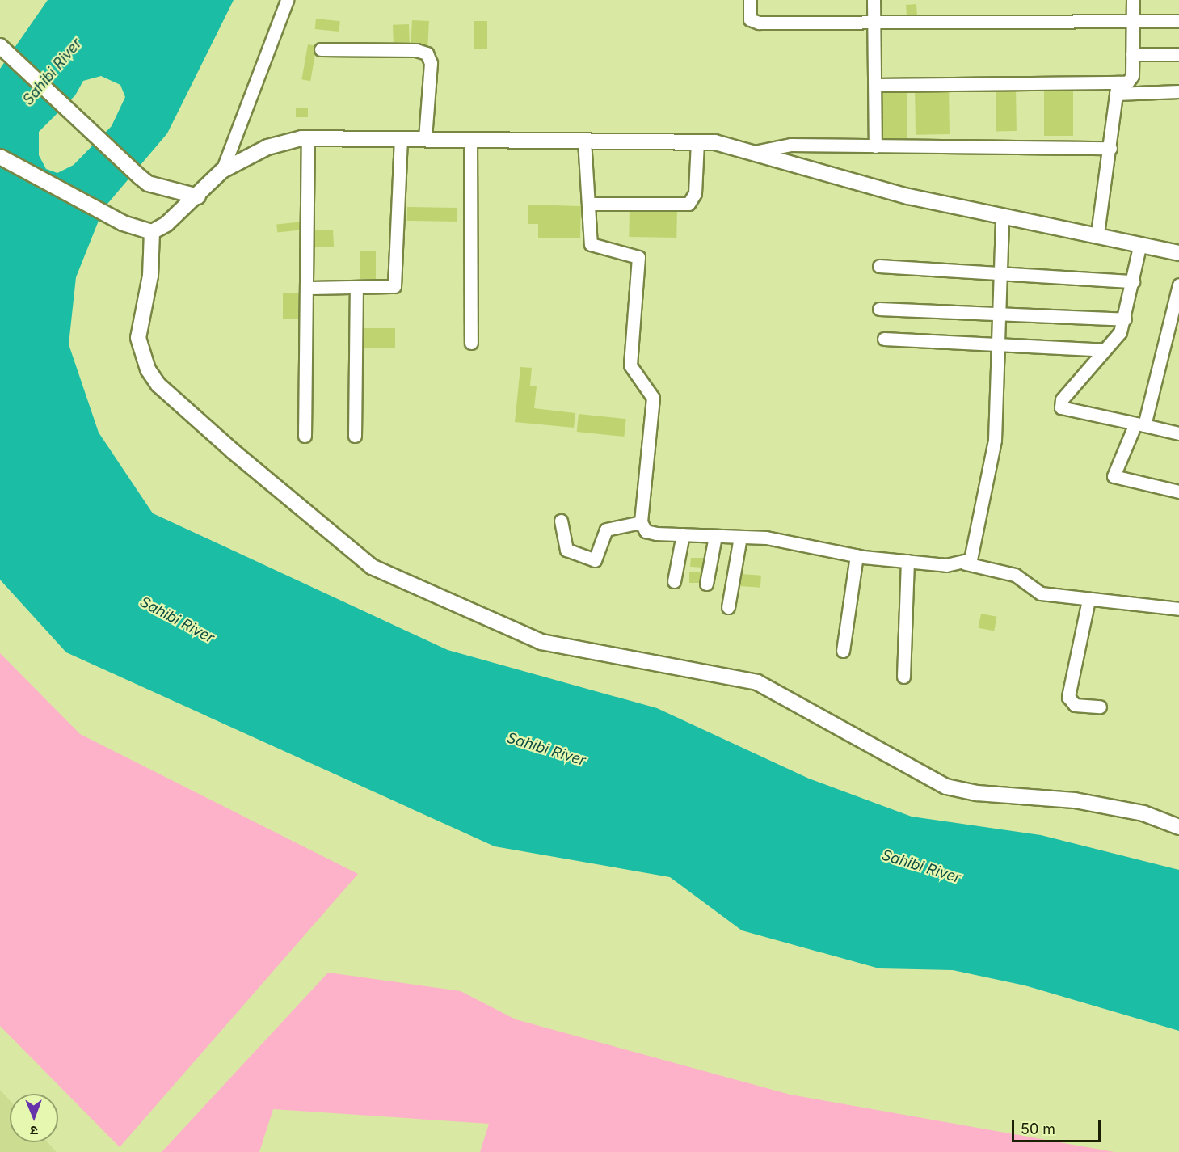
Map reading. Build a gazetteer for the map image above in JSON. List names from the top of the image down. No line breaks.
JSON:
{"water":["Sahibi River"],"scale_bar":"50 m","north":"bottom"}
